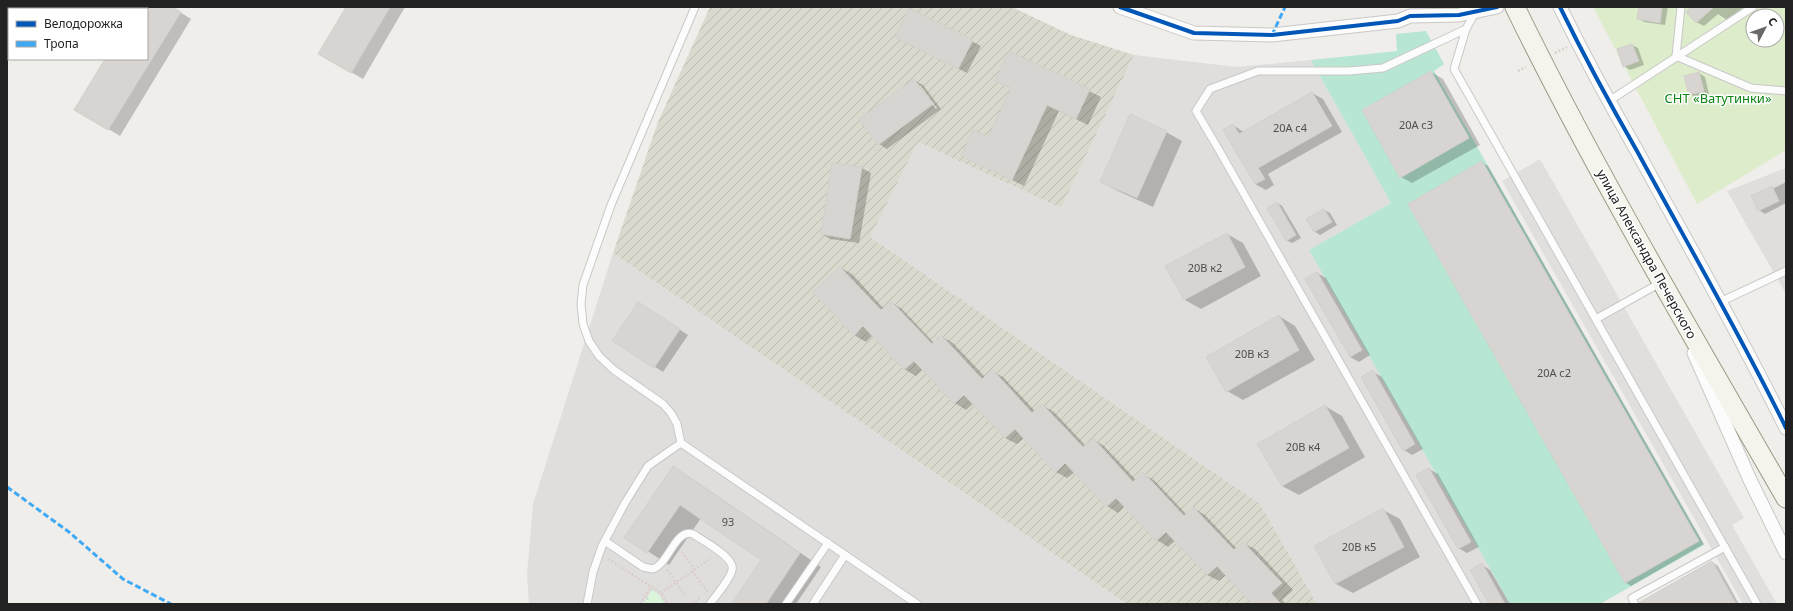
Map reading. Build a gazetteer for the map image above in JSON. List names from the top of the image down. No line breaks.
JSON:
{"streets":{"main road":["улица Александра Печерского"]},"parks":["СНТ «Ватутинки»"],"house_numbers":["20А с3","20А с4","20В к2","20В к3","20А с2","20В к4","93","20В к5"],"legend":["Велодорожка","Тропа"],"north":"top right"}
